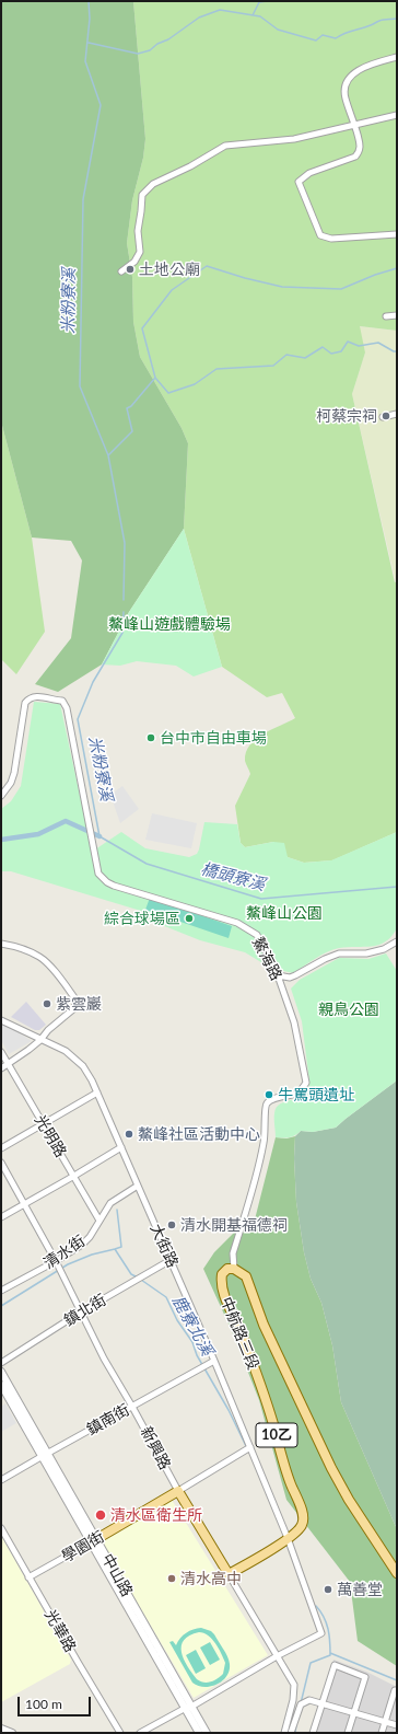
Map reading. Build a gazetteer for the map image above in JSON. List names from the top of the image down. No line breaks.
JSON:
{"streets":{"main road":["中航路三段","10乙","新興路","學園街"],"street":["鰲海路","光明路","大街路","清水街","鎮北街","鎮南街","中山路","光華路"]},"crossings":[["鰲海路","中航路三段"],["光明路","清水街"],["大街路","清水街"],["大街路","鎮北街"],["大街路","中航路三段"],["大街路","鎮南街"],["大街路","新興路"],["大街路","學園街"],["清水街","新興路"],["鎮北街","新興路"],["中航路三段","新興路"],["鎮南街","新興路"],["鎮南街","中山路"],["新興路","學園街"],["學園街","中山路"],["學園街","光華路"]],"water":["米粉寮溪","橋頭寮溪","鹿寮北溪"],"parks":["鰲峰山遊戲體驗場","鰲峰山公園","親鳥公園"],"places":["土地公廟","柯蔡宗祠","台中市自由車場","綜合球場區","紫雲巖","牛罵頭遺址","鰲峰社區活動中心","清水開基福德祠","清水區衛生所","清水高中","萬善堂"],"scale_bar":"100 m"}
